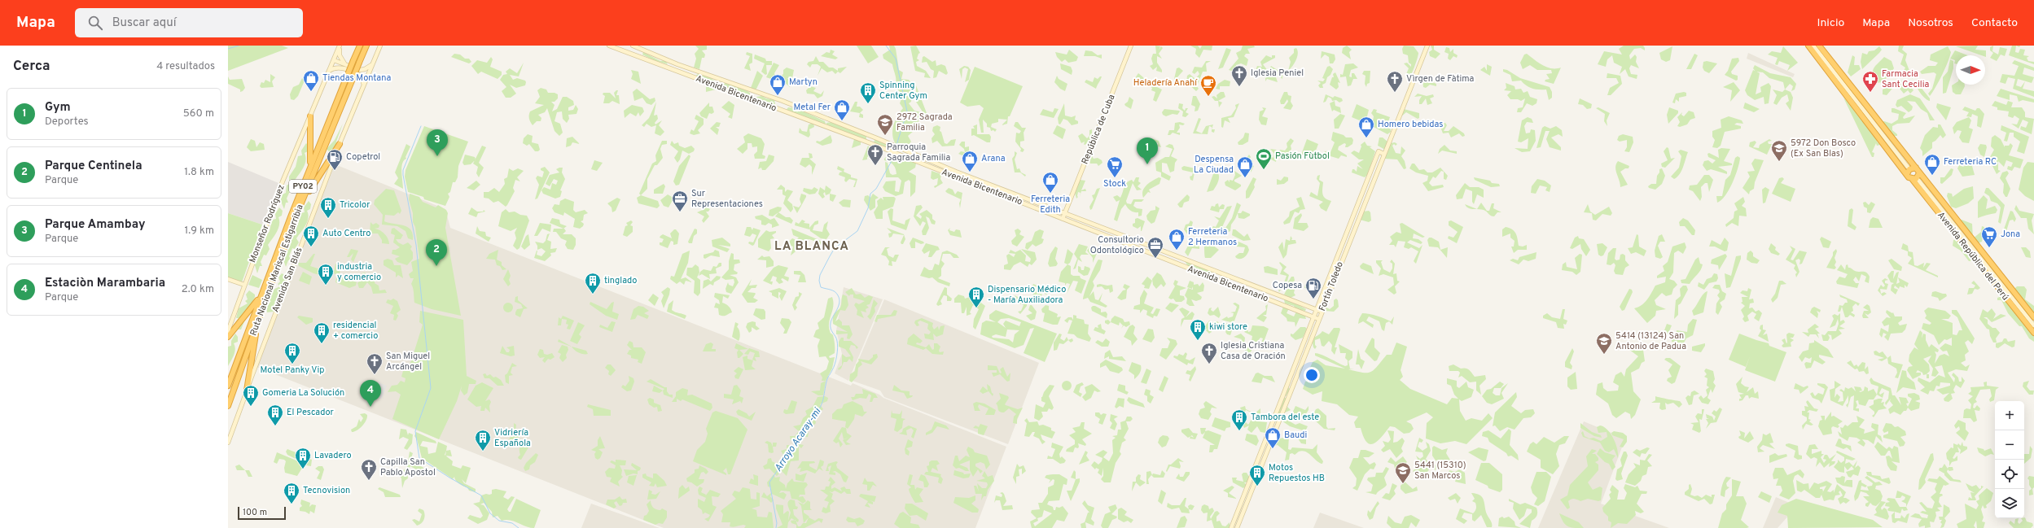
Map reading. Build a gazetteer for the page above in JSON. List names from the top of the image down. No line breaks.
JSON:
{"streets":{"highway":["PY02","Avenida República del Perú","Ruta Nacional Mariscal Estigarribia"],"street":["Avenida Bicentenario","República de Cuba","Monseñor Rodríguez","Avenida San Blás","Fortín Toledo"]},"crossings":[["Avenida Bicentenario","República de Cuba"],["Avenida Bicentenario","Fortín Toledo"]],"districts":["LA BLANCA"],"water":["Arroyo Acaray-mi"],"places":{"church":["Iglesia Peniel","Vìrgen de Fàtima","Parroquia Sagrada Familia","Iglesia Cristiana Casa de Oración","San Miguel Arcángel","Capilla San Pablo Apostol"],"shop":["Tiendas Montana","Martyn","Metal Fer","Homero bebidas","Arana","Ferreteria RC","Despensa La Ciudad","Ferreteria Edith","Ferreteria 2 Hermanos","Baudi"],"pharmacy":["Farmacia Sant Cecilia"],"cafe":["Heladería Anahí"],"building":["Spinning Center Gym","Tricolor","Auto Centro","industria y comercio","tinglado","Dispensario Médico - María Auxiliadora","kiwi store","residencial + comercio","Motel Panky Vip","Gomeria La Solución","El Pescador","Tambora del este","Vidriería Española","Lavadero","Motos Repuestos HB","Tecnovision"],"school or university":["2972 Sagrada Familia","5972 Don Bosco (Ex San Blas)","5414 (13124) San Antonio de Padua","5441 (15310) San Marcos"],"sports":["Pasión Fùtbol"],"fuel station":["Copetrol","Copesa"],"supermarket":["Stock","Jona"],"office":["Sur Representaciones","Consultorio Odontológico"]},"scale_bar":"100 m","north":"right","page":{"header":"Mapa","search":"Buscar aquí","nav":["Inicio","Mapa","Nosotros","Contacto"],"heading":["Cerca","4 resultados"],"list":[{"mark":"1","name":"Gym","note":"Deportes","value":"560 m"},{"mark":"2","name":"Parque Centinela","note":"Parque","value":"1.8 km"},{"mark":"3","name":"Parque Amambay","note":"Parque","value":"1.9 km"},{"mark":"4","name":"Estaciòn Marambaria","note":"Parque","value":"2.0 km"}],"pins":["3","1","2","4"],"map_buttons":["+","−"],"scale":"100 m"}}
